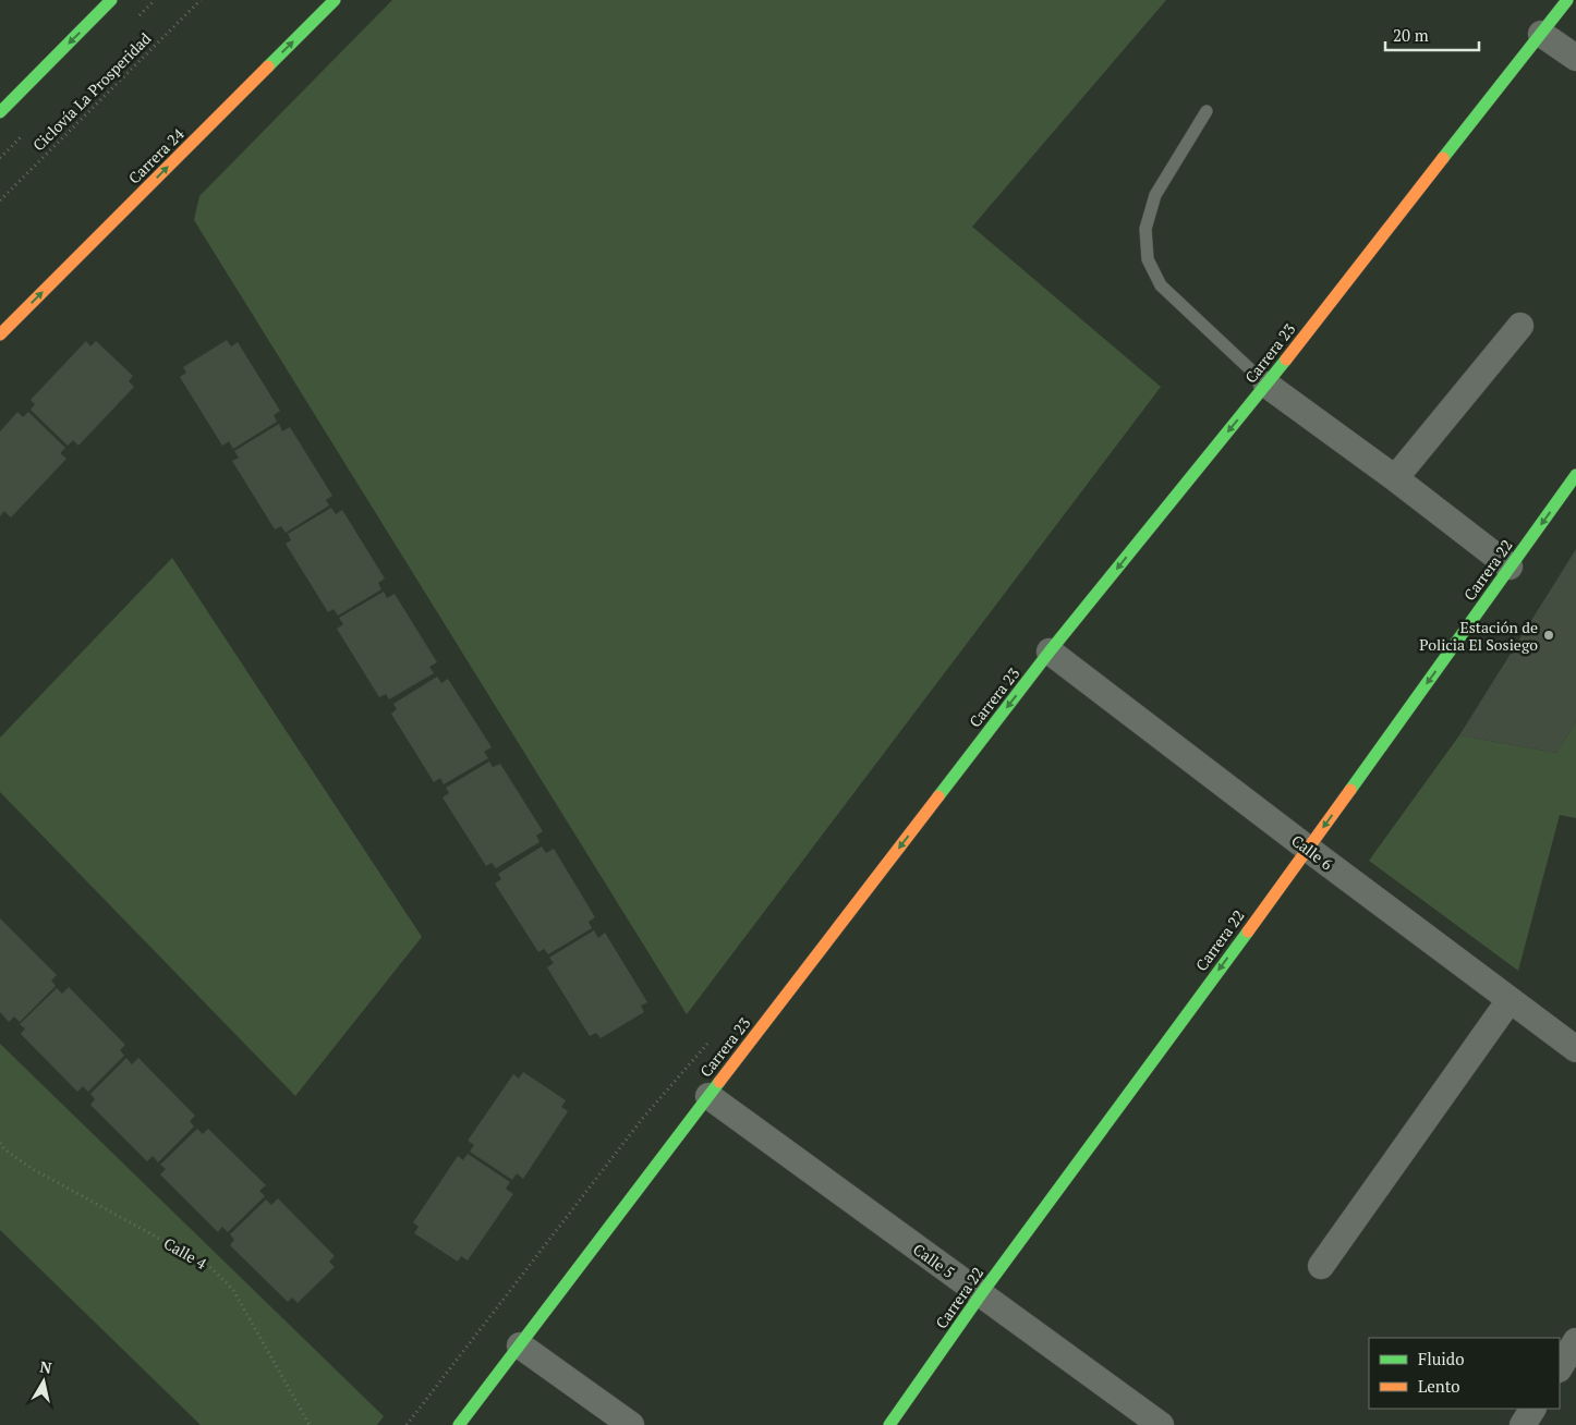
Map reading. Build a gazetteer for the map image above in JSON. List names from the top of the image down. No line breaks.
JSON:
{"streets":{"street":["Carrera 24","Carrera 23","Carrera 22","Calle 6","Calle 5"],"path":["Ciclovía La Prosperidad","Calle 4"]},"crossings":[["Carrera 23","Calle 6"],["Carrera 23","Calle 5"],["Carrera 22","Calle 6"],["Carrera 22","Calle 5"]],"one_way":["Carrera 24","Carrera 23","Carrera 22"],"places":["Estación de Policia El Sosiego"],"legend":["Fluido","Lento"],"scale_bar":"20 m","north":"top"}
